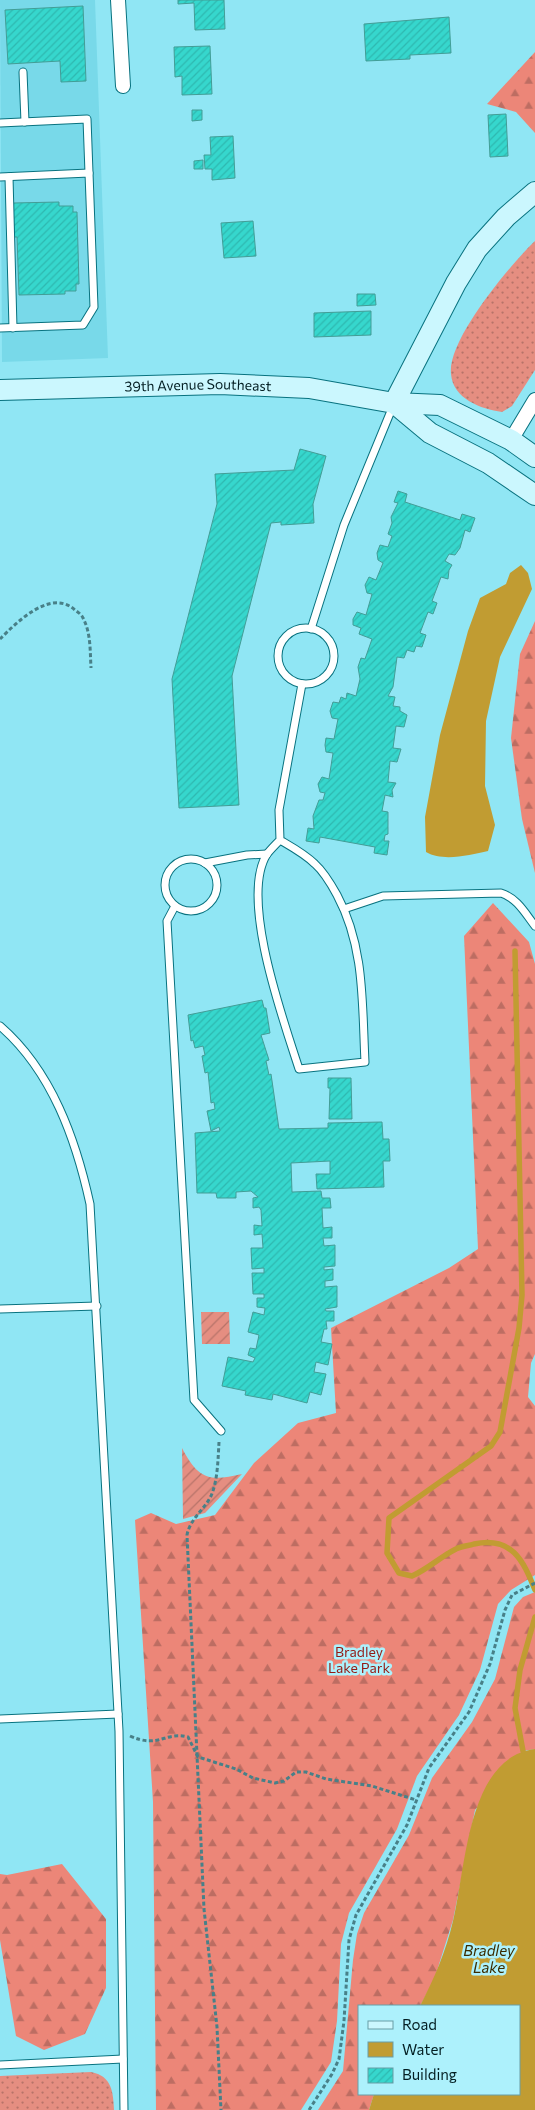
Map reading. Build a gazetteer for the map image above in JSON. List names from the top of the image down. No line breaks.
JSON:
{"streets":{"main road":["39th Avenue Southeast"]},"water":["Bradley Lake"],"parks":["Bradley Lake Park"],"legend":["Road","Water","Building"]}
